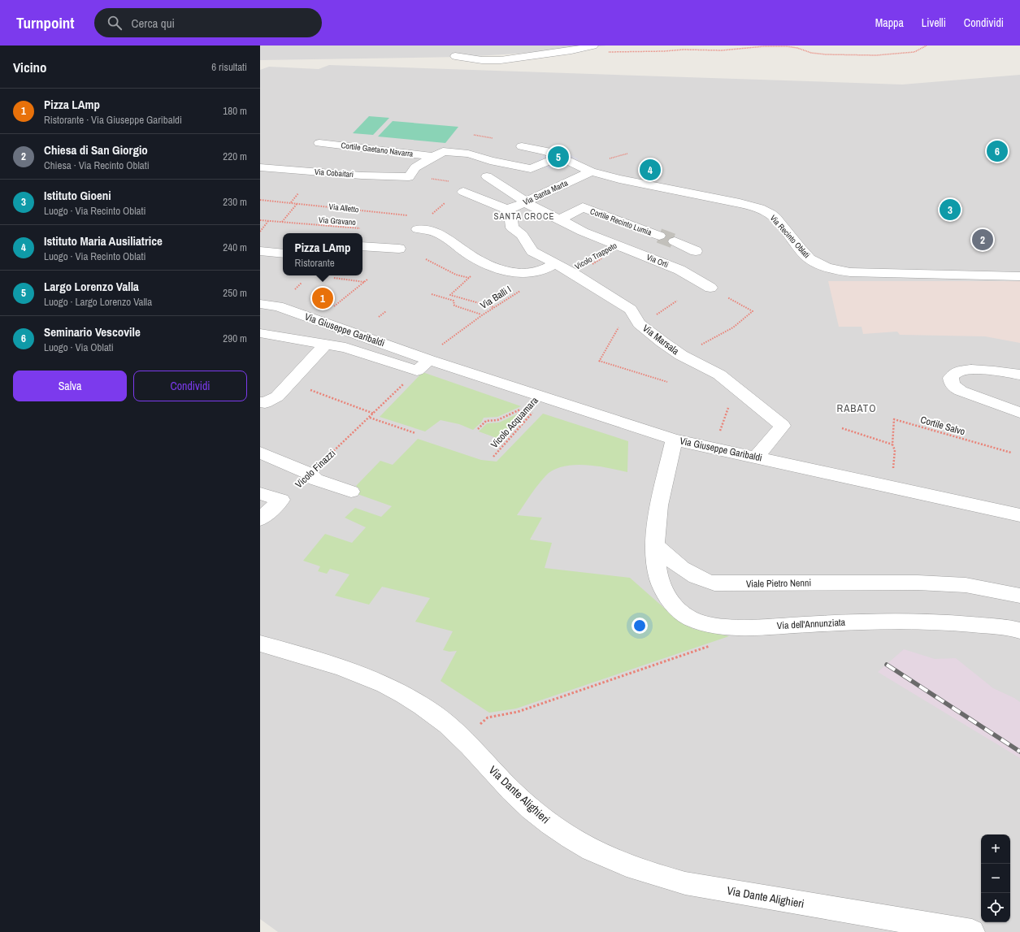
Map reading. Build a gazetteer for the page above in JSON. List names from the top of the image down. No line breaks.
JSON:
{"streets":{"street":["Cortile Gaetano Navarra","Via Cobaitari","Via Santa Marta","Cortile Recinto Lumia","Via Recinto Oblati","Via Orti","Via Giuseppe Garibaldi","Via Marsala","Viale Pietro Nenni","Via dell'Annunziata","Via Dante Alighieri"],"path":["Via Alletto","Via Gravano","Vicolo Trappeto","Via Balli I","Vicolo Acquamara","Cortile Salvo","Vicolo Finazzi"]},"crossings":[["Via Santa Marta","Via Recinto Oblati"],["Via Santa Marta","Via Orti"],["Via Santa Marta","Via Marsala"],["Cortile Recinto Lumia","Via Orti"],["Vicolo Trappeto","Via Orti"],["Vicolo Trappeto","Via Marsala"],["Via Giuseppe Garibaldi","Via Marsala"],["Via Giuseppe Garibaldi","Vicolo Acquamara"],["Via Giuseppe Garibaldi","Cortile Salvo"],["Via Giuseppe Garibaldi","Vicolo Finazzi"],["Viale Pietro Nenni","Via dell'Annunziata"]],"districts":["SANTA CROCE","RABATO"],"page":{"header":"Turnpoint","search":"Cerca qui","nav":["Mappa","Livelli","Condividi"],"heading":["Vicino","6 risultati"],"list":[{"mark":"1","name":"Pizza LAmp","note":"Ristorante · Via Giuseppe Garibaldi","value":"180 m"},{"mark":"2","name":"Chiesa di San Giorgio","note":"Chiesa · Via Recinto Oblati","value":"220 m"},{"mark":"3","name":"Istituto Gioeni","note":"Luogo · Via Recinto Oblati","value":"230 m"},{"mark":"4","name":"Istituto Maria Ausiliatrice","note":"Luogo · Via Recinto Oblati","value":"240 m"},{"mark":"5","name":"Largo Lorenzo Valla","note":"Luogo · Largo Lorenzo Valla","value":"250 m"},{"mark":"6","name":"Seminario Vescovile","note":"Luogo · Via Oblati","value":"290 m"}],"pins":["6","5","4","3","2","1"],"popup":["Pizza LAmp","Ristorante"],"buttons":["Salva","Condividi"],"map_buttons":["+","−"]}}
